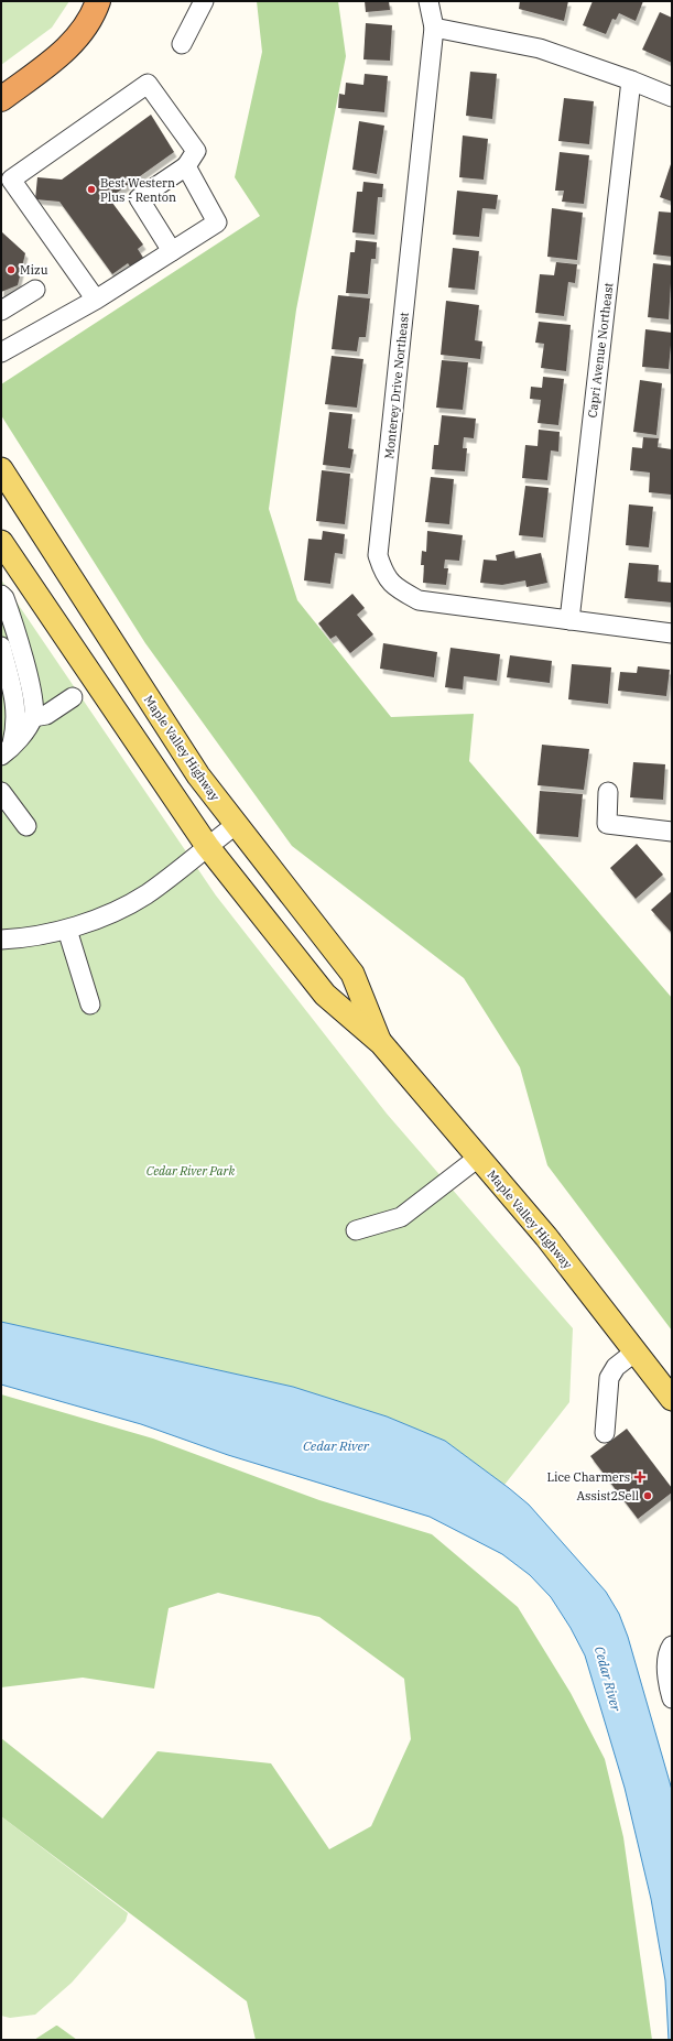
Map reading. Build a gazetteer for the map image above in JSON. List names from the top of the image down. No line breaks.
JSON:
{"streets":{"main road":["Maple Valley Highway"],"street":["Capri Avenue Northeast","Monterey Drive Northeast"]},"crossings":[["Capri Avenue Northeast","Monterey Drive Northeast"]],"water":["Cedar River"],"parks":["Cedar River Park"],"places":{"other":["Best Western Plus - Renton","Mizu","Assist2Sell"],"health":["Lice Charmers"]}}
